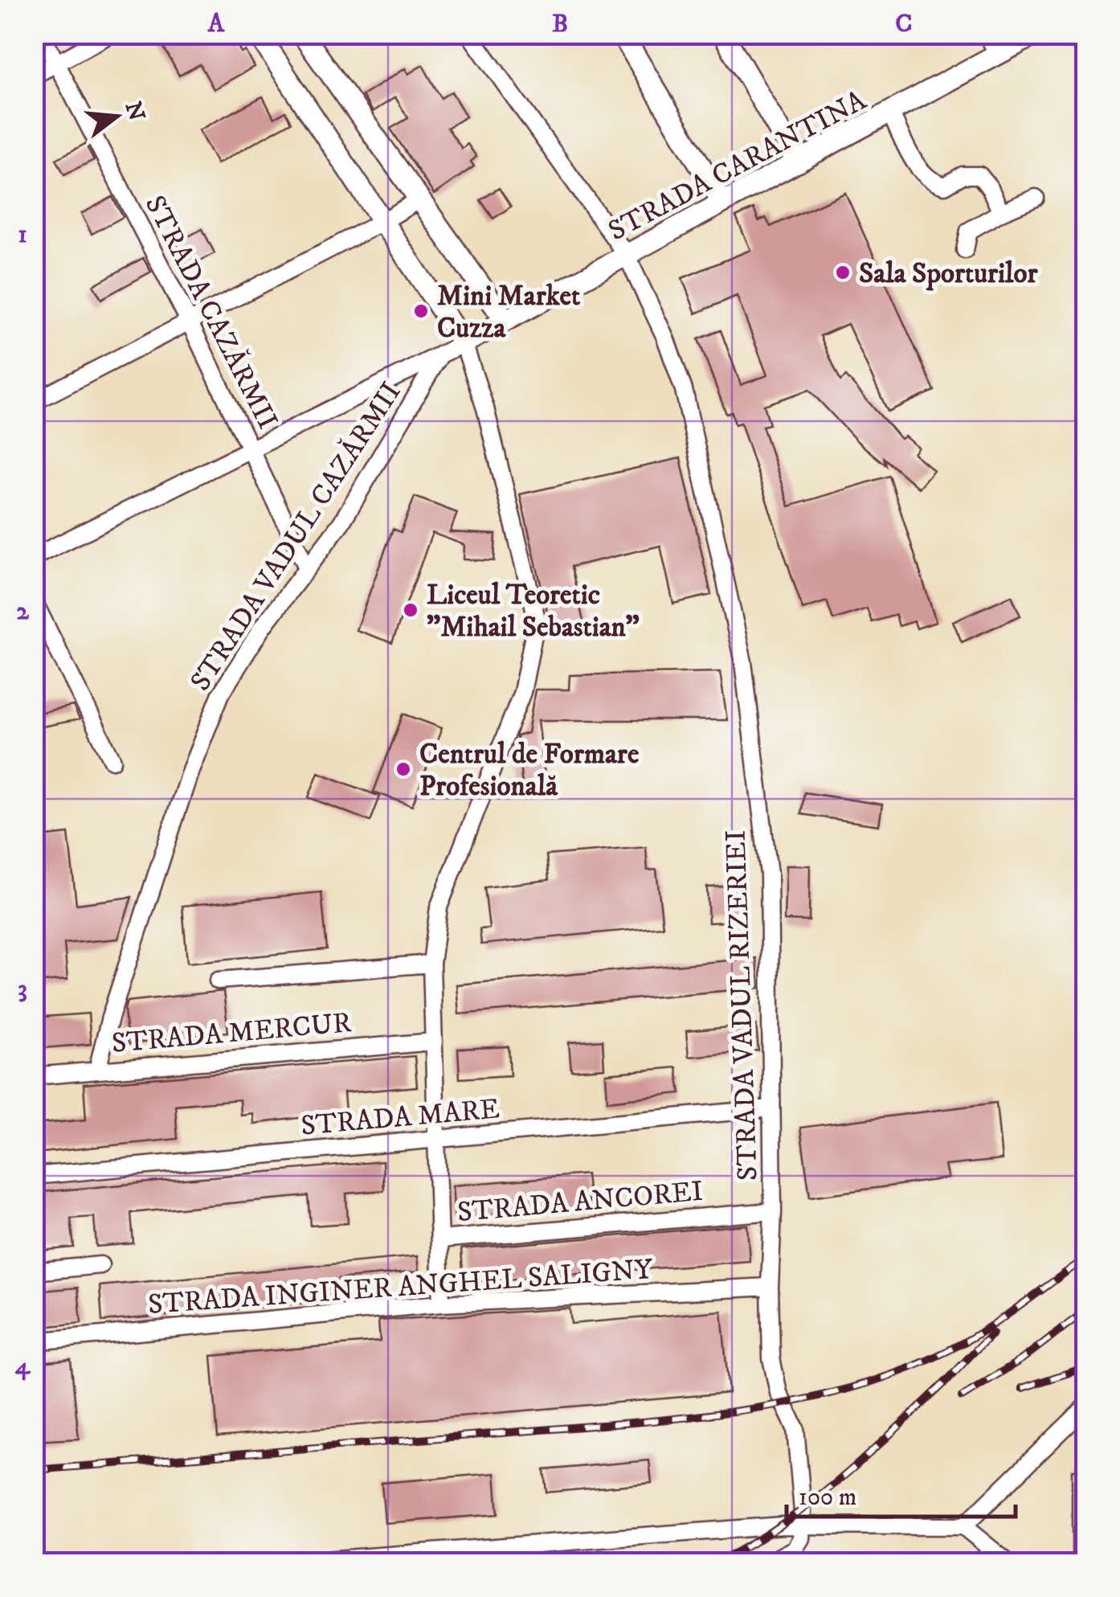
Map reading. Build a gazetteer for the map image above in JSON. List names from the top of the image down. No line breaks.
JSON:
{"streets":{"main road":["STRADA CARANTINA"],"street":["STRADA CAZĂRMII","STRADA VADUL CAZĂRMII","STRADA VADUL RIZERIEI","STRADA MERCUR","STRADA MARE","STRADA ANCOREI","STRADA INGINER ANGHEL SALIGNY"]},"crossings":[["STRADA CARANTINA","STRADA VADUL RIZERIEI"],["STRADA CAZĂRMII","STRADA VADUL CAZĂRMII"],["STRADA VADUL CAZĂRMII","STRADA MERCUR"],["STRADA VADUL RIZERIEI","STRADA MARE"],["STRADA VADUL RIZERIEI","STRADA ANCOREI"],["STRADA VADUL RIZERIEI","STRADA INGINER ANGHEL SALIGNY"]],"places":["Sala Sporturilor","Mini Market Cuzza","Liceul Teoretic \"Mihail Sebastian\"","Centrul de Formare Profesională"],"scale_bar":"100 m","north":"right","grid":{"columns":["A","B","C"],"rows":["1","2","3","4"]}}
